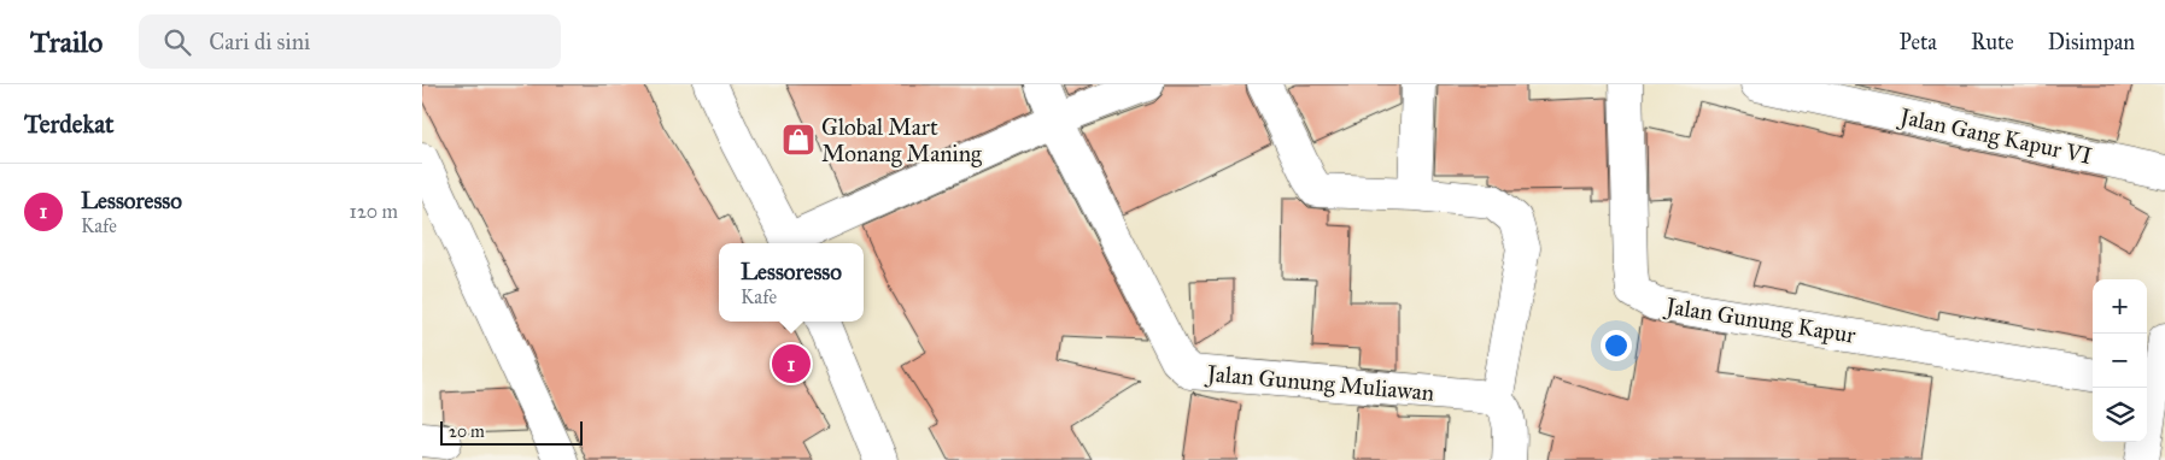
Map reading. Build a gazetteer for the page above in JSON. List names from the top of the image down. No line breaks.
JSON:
{"streets":{"street":["Jalan Gang Kapur VI","Jalan Gunung Kapur","Jalan Gunung Muliawan"]},"places":{"shop":["Global Mart Monang Maning"]},"scale_bar":"20 m","page":{"header":"Trailo","search":"Cari di sini","nav":["Peta","Rute","Disimpan"],"heading":"Terdekat","list":[{"mark":"1","name":"Lessoresso","note":"Kafe","value":"120 m"}],"popup":["Lessoresso","Kafe"],"map_buttons":["+","−"],"pins":"1","scale":"20 m"}}
